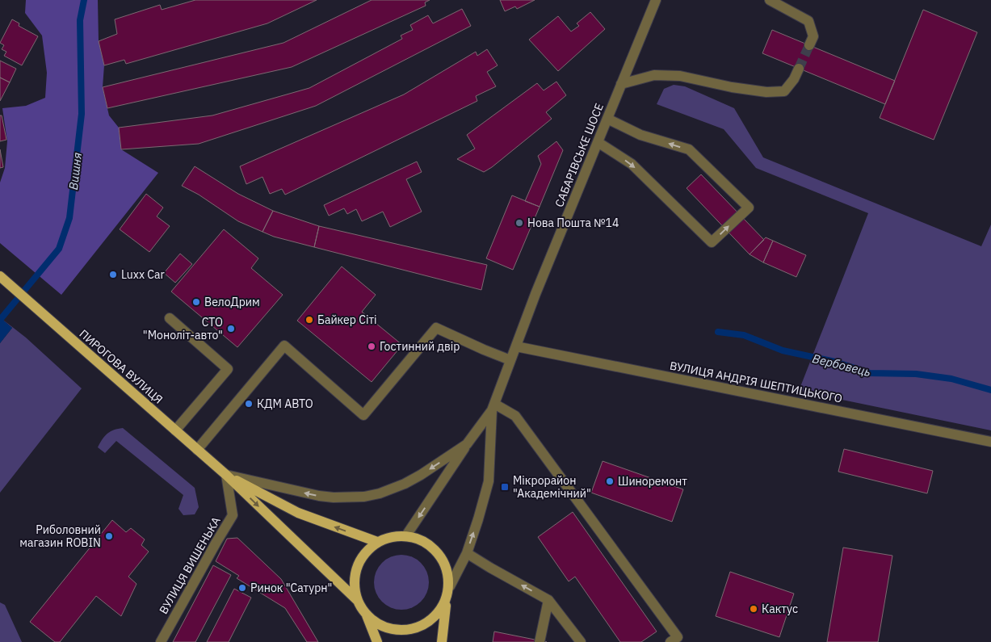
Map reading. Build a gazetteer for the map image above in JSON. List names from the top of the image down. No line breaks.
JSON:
{"streets":{"main road":["ПИРОГОВА ВУЛИЦЯ"],"street":["САБАРІВСЬКЕ ШОСЕ","ВУЛИЦЯ АНДРІЯ ШЕПТИЦЬКОГО","ВУЛИЦЯ ВИШЕНЬКА"]},"crossings":[["САБАРІВСЬКЕ ШОСЕ","ВУЛИЦЯ АНДРІЯ ШЕПТИЦЬКОГО"],["ПИРОГОВА ВУЛИЦЯ","ВУЛИЦЯ ВИШЕНЬКА"]],"water":["Вишня","Вербовець"],"places":{"other":["Нова Пошта №14","Luxx Car","ВелоДрим","Байкер Сіті","СТО \"Моноліт-авто\"","Гостинний двір","КДМ АВТО","Шиноремонт","Риболовний магазин ROBIN","Ринок \"Сатурн\"","Кактус"],"transit":["Мікрорайон \"Академічний\""]}}
